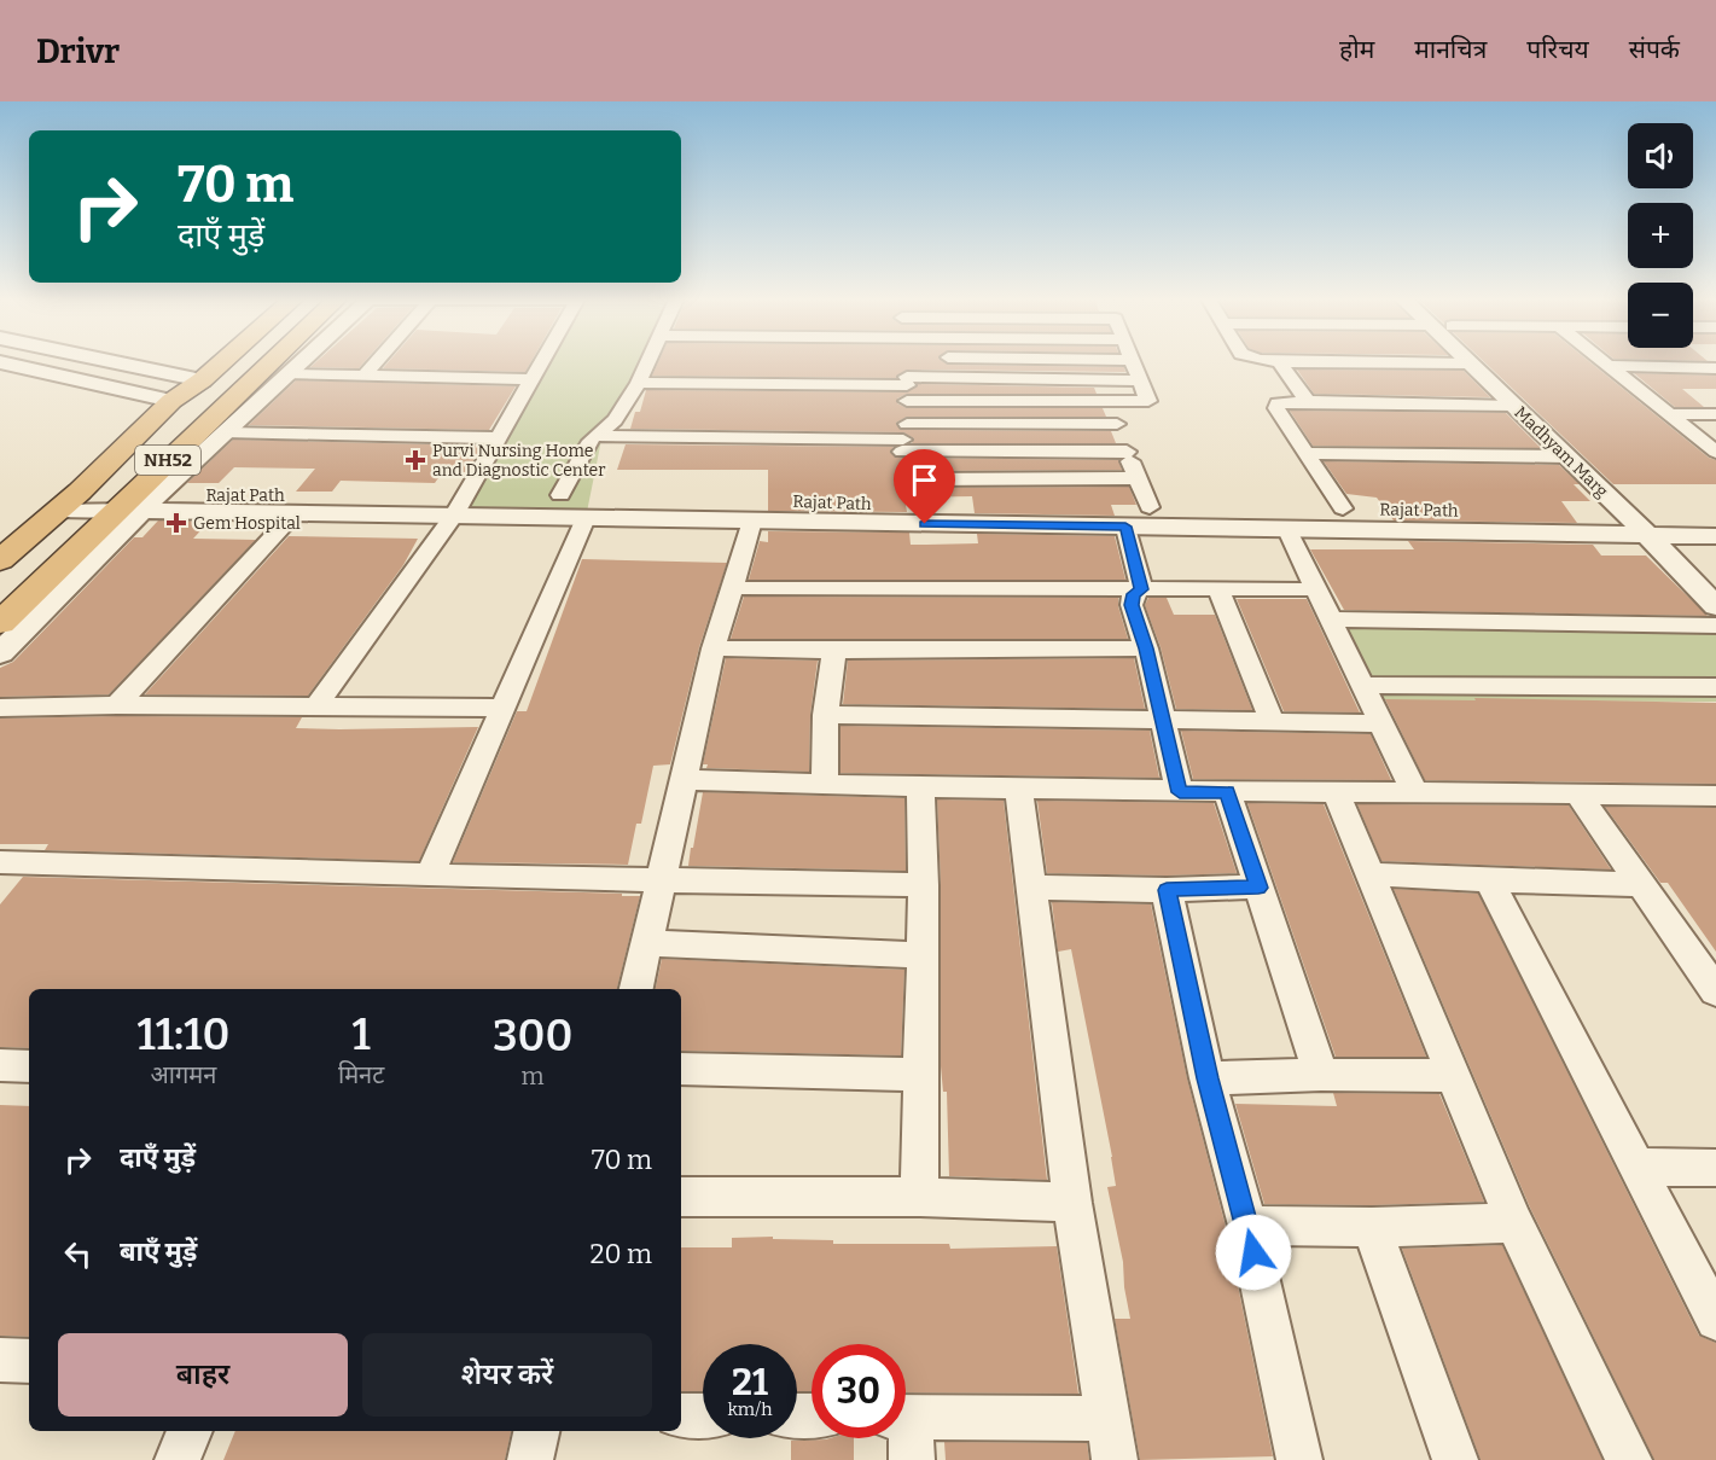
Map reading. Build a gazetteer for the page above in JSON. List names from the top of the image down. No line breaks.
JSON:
{"streets":{"highway":["NH52"],"street":["Madhyam Marg","Rajat Path"]},"crossings":[["Madhyam Marg","Rajat Path"],["NH52","Rajat Path"]],"places":{"health":["Purvi Nursing Home and Diagnostic Center","Gem Hospital"]},"page":{"header":"Drivr","nav":["होम","मानचित्र","परिचय","संपर्क"],"map_buttons":["+","−"],"turn":["70 m","दाएँ मुड़ें"],"eta":["11:10","आगमन","1","मिनट","300","m"],"list":[{"name":"दाएँ मुड़ें","value":"70 m"},{"name":"बाएँ मुड़ें","value":"20 m"}],"buttons":["बाहर","शेयर करें"],"speed":"21 km/h","limit":"30"}}
